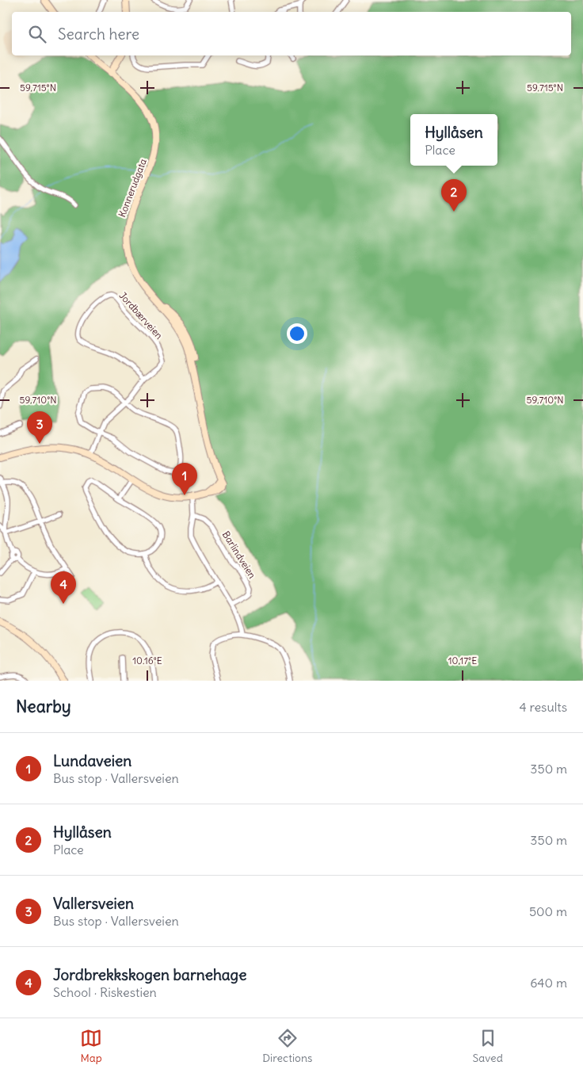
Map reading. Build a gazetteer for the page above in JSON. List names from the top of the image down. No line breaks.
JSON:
{"streets":{"main road":["Konnerudgata"],"street":["Jordbærveien","Barlindveien"]},"page":{"search":"Search here","popup":["Hyllåsen","Place"],"pins":["2","3","1","4"],"heading":["Nearby","4 results"],"list":[{"mark":"1","name":"Lundaveien","note":"Bus stop · Vallersveien","value":"350 m"},{"mark":"2","name":"Hyllåsen","note":"Place","value":"350 m"},{"mark":"3","name":"Vallersveien","note":"Bus stop · Vallersveien","value":"500 m"},{"mark":"4","name":"Jordbrekkskogen barnehage","note":"School · Riskestien","value":"640 m"}],"nav":["Map","Directions","Saved"]},"coordinates":["59.715°N","59.710°N","10.16°E","10.17°E"]}
